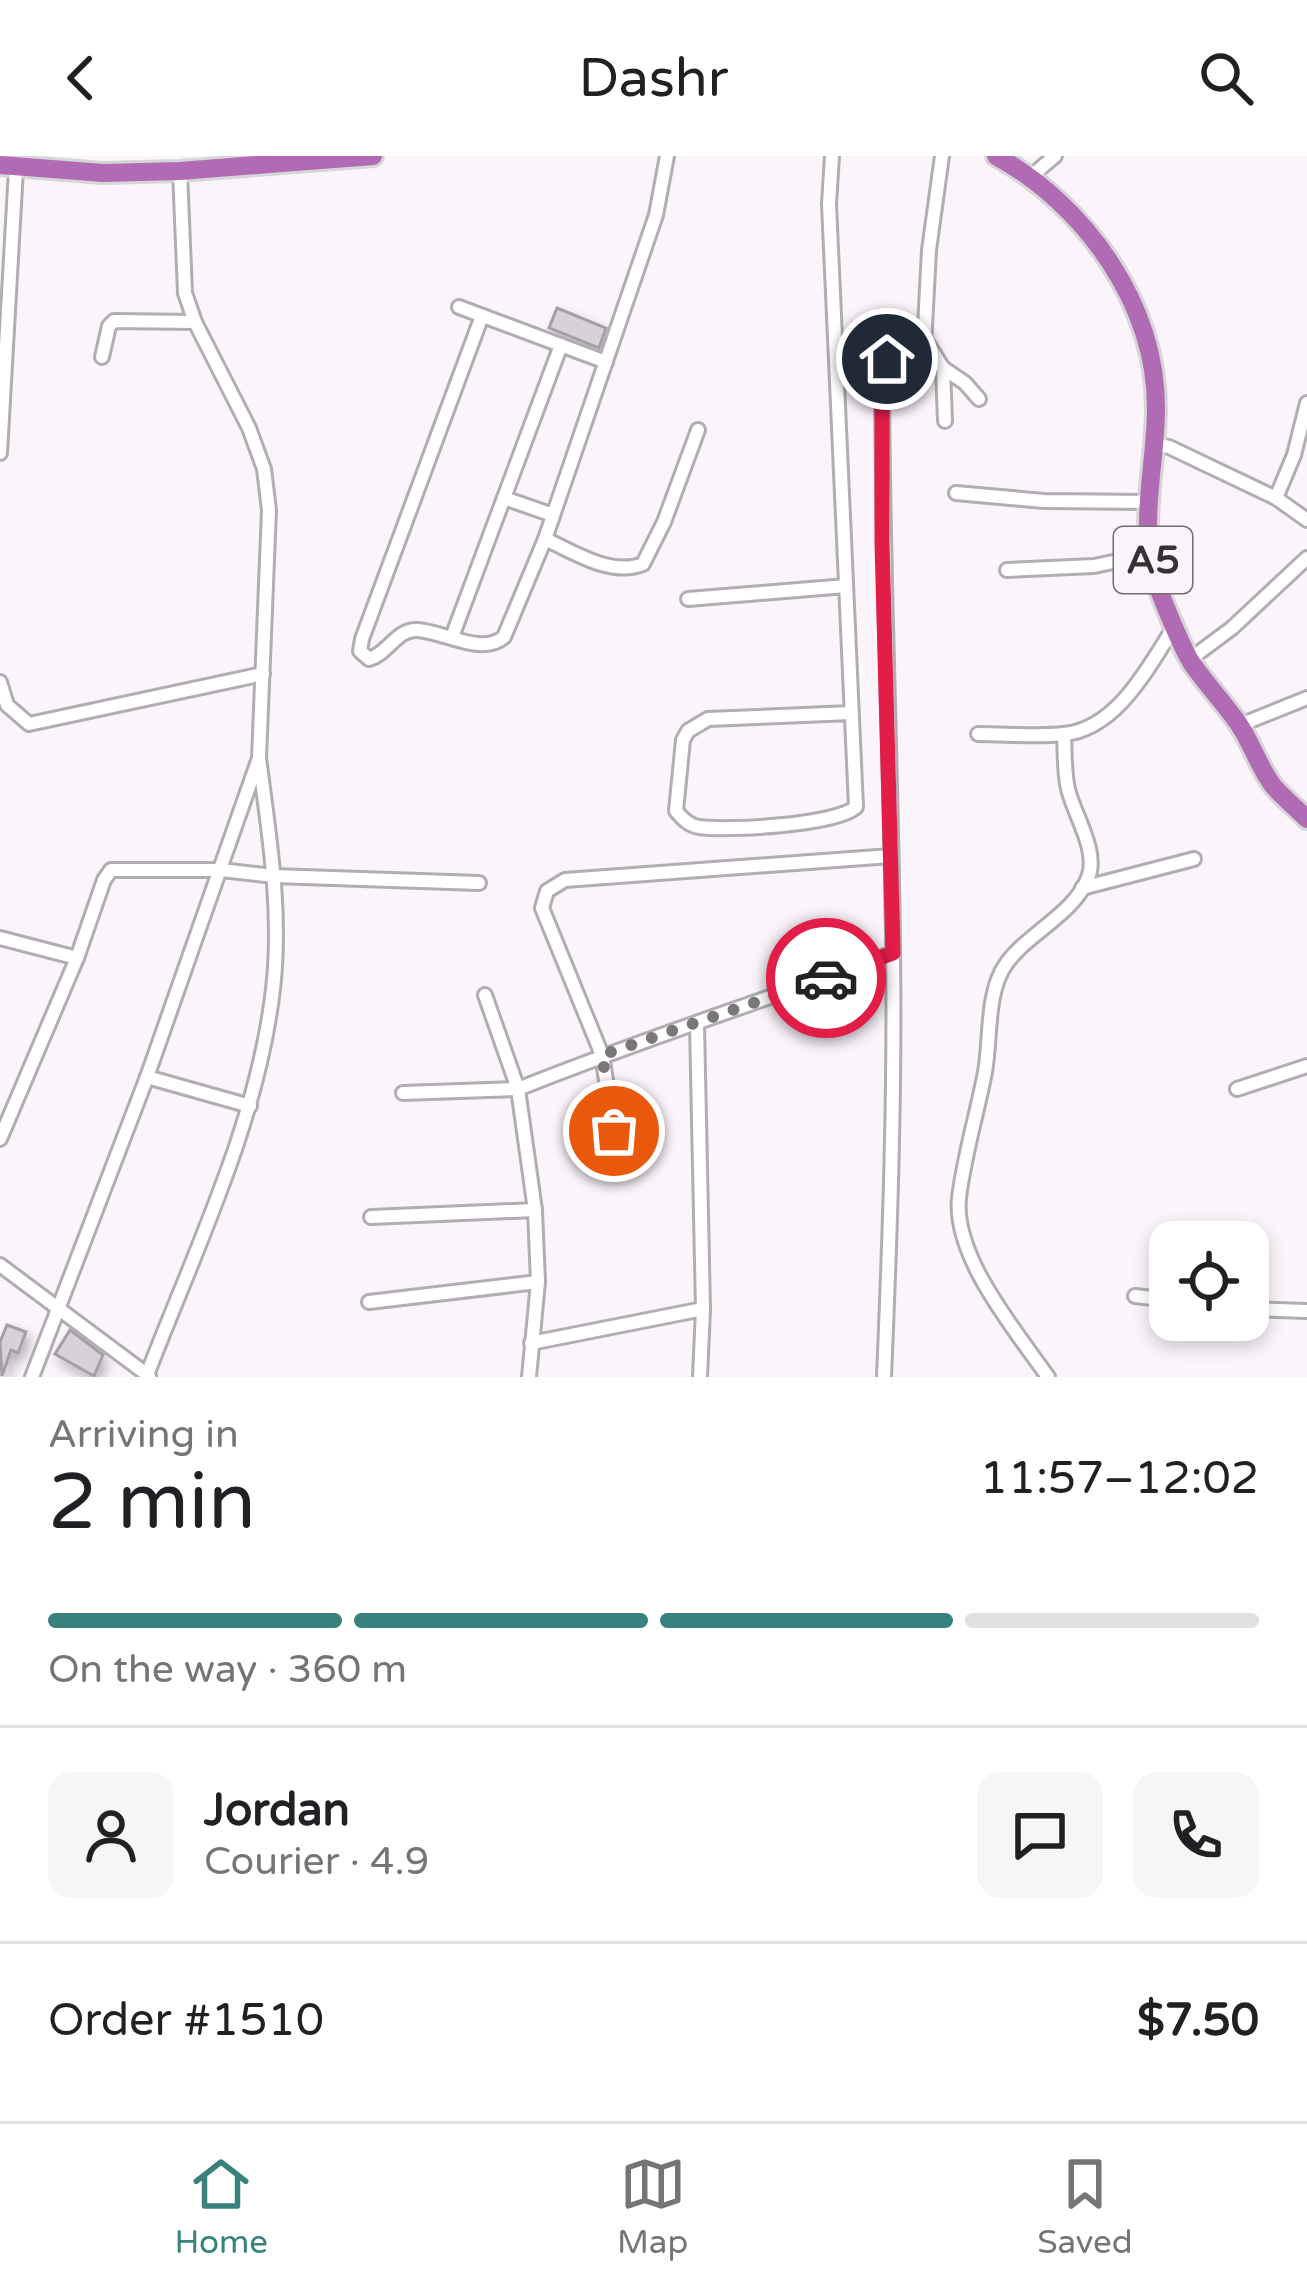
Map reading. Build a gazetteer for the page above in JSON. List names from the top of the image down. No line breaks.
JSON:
{"streets":{"highway":["A5"]},"page":{"header":"Dashr","heading":["2 min","Arriving in","11:57–12:02"],"panel":["Jordan","Courier · 4.9","Order #1510","$7.50"],"bar":"On the way · 360 m","tabs":["Home","Map","Saved"]}}
